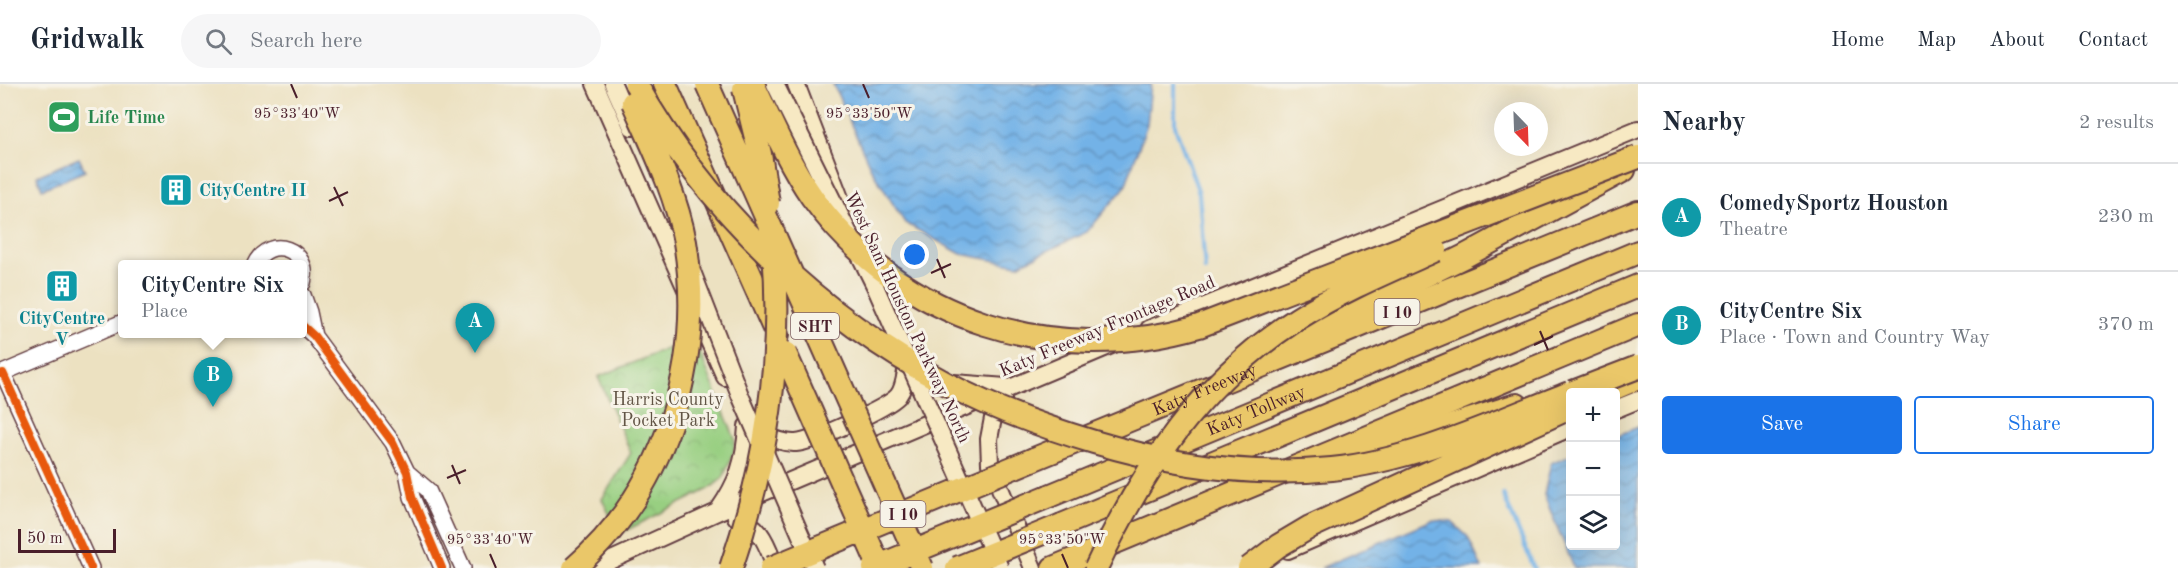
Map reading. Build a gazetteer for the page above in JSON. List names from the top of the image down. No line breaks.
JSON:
{"streets":{"highway":["I 10","SHT","Katy Freeway","Katy Tollway"],"main road":["West Sam Houston Parkway North","Katy Freeway Frontage Road"]},"parks":["Harris County Pocket Park"],"places":{"sports":["Life Time"],"building":["CityCentre II","CityCentre V"]},"scale_bar":"50 m","north":"bottom right","page":{"header":"Gridwalk","search":"Search here","nav":["Home","Map","About","Contact"],"heading":["Nearby","2 results"],"list":[{"mark":"A","name":"ComedySportz Houston","note":"Theatre","value":"230 m"},{"mark":"B","name":"CityCentre Six","note":"Place · Town and Country Way","value":"370 m"}],"popup":["CityCentre Six","Place"],"pins":["A","B"],"buttons":["Save","Share"],"map_buttons":["+","−"],"scale":"50 m"},"coordinates":["95°33'40\"W","95°33'50\"W"]}
